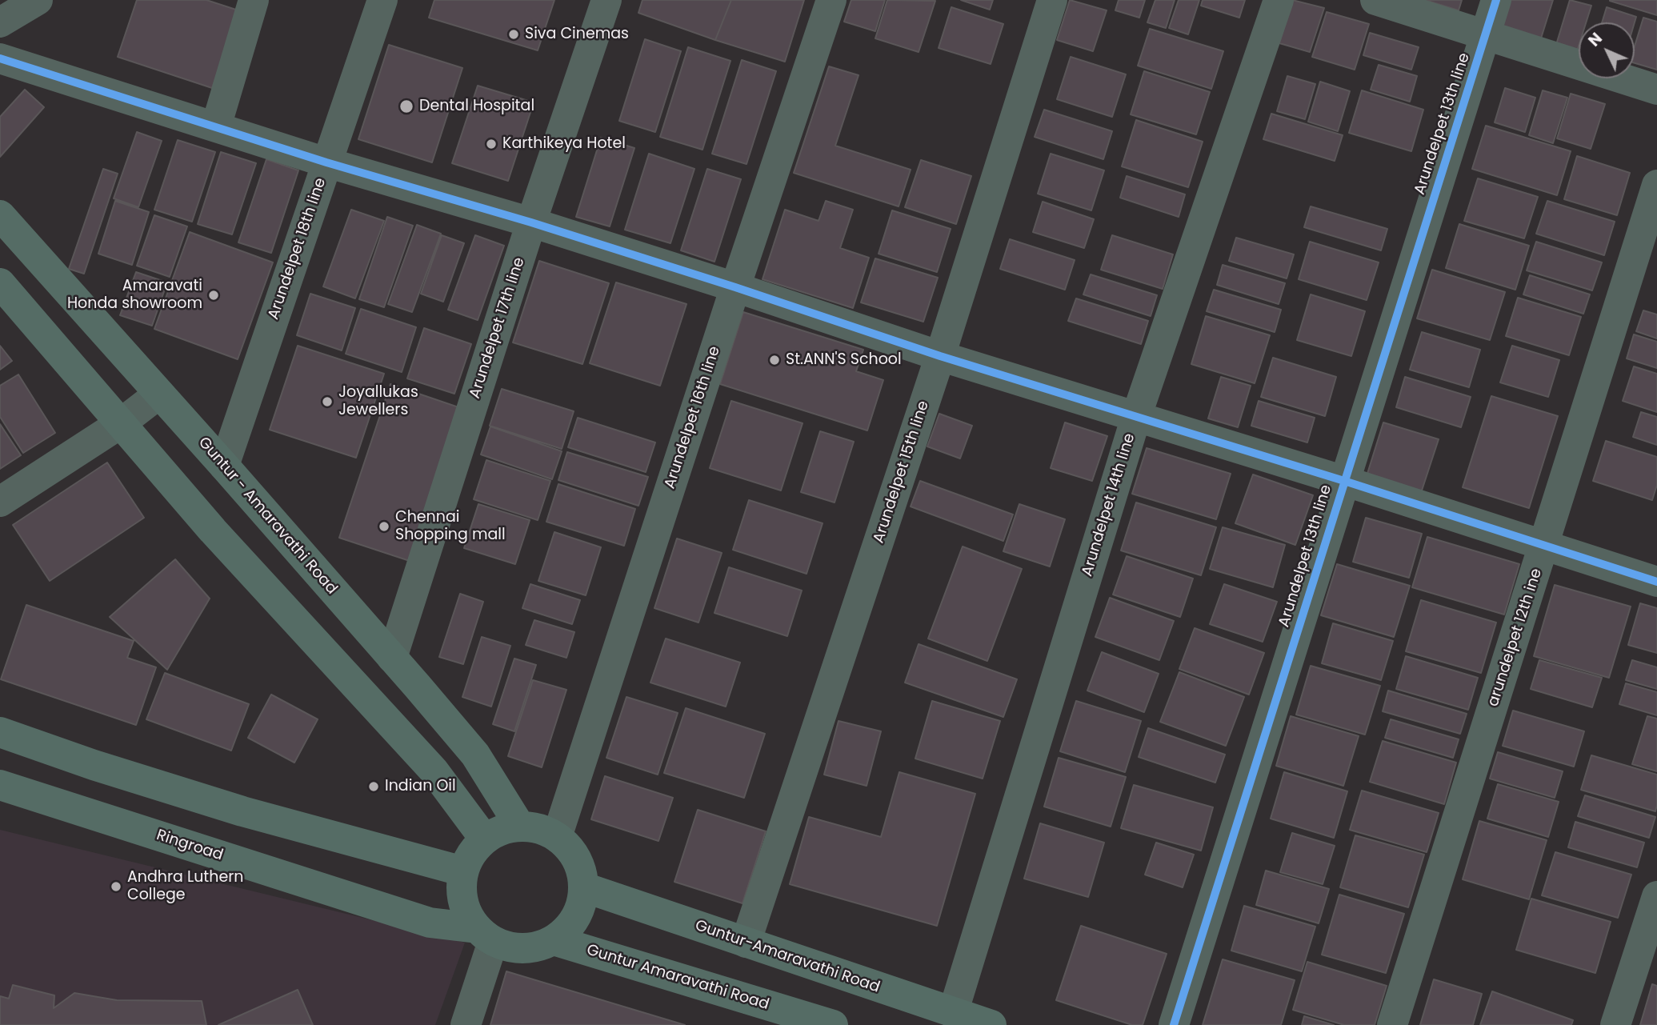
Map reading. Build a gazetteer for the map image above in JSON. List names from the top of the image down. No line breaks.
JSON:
{"streets":{"main road":["Guntur - Amaravathi Road","Ringroad","Guntur-Amaravathi Road","Guntur Amaravathi Road"],"street":["Arundelpet 13th line","Arundelpet 18th line","Arundelpet 17th line","Arundelpet 16th line","Arundelpet 15th line","Arundelpet 14th line","arundelpet 12th ine"]},"crossings":[["Arundelpet 18th line","Guntur - Amaravathi Road"],["Arundelpet 17th line","Guntur - Amaravathi Road"],["Arundelpet 16th line","Guntur - Amaravathi Road"],["Arundelpet 16th line","Ringroad"],["Arundelpet 16th line","Guntur-Amaravathi Road"],["Arundelpet 16th line","Guntur Amaravathi Road"],["Arundelpet 15th line","Guntur-Amaravathi Road"],["Arundelpet 14th line","Guntur-Amaravathi Road"],["Guntur - Amaravathi Road","Ringroad"],["Guntur - Amaravathi Road","Guntur-Amaravathi Road"],["Guntur - Amaravathi Road","Guntur Amaravathi Road"],["Ringroad","Guntur-Amaravathi Road"],["Ringroad","Guntur Amaravathi Road"],["Guntur-Amaravathi Road","Guntur Amaravathi Road"]],"places":["Siva Cinemas","Dental Hospital","Karthikeya Hotel","Amaravati Honda showroom","St.ANN'S School","Joyallukas Jewellers","Chennai Shopping mall","Indian Oil","Andhra Luthern College"],"north":"top left"}
